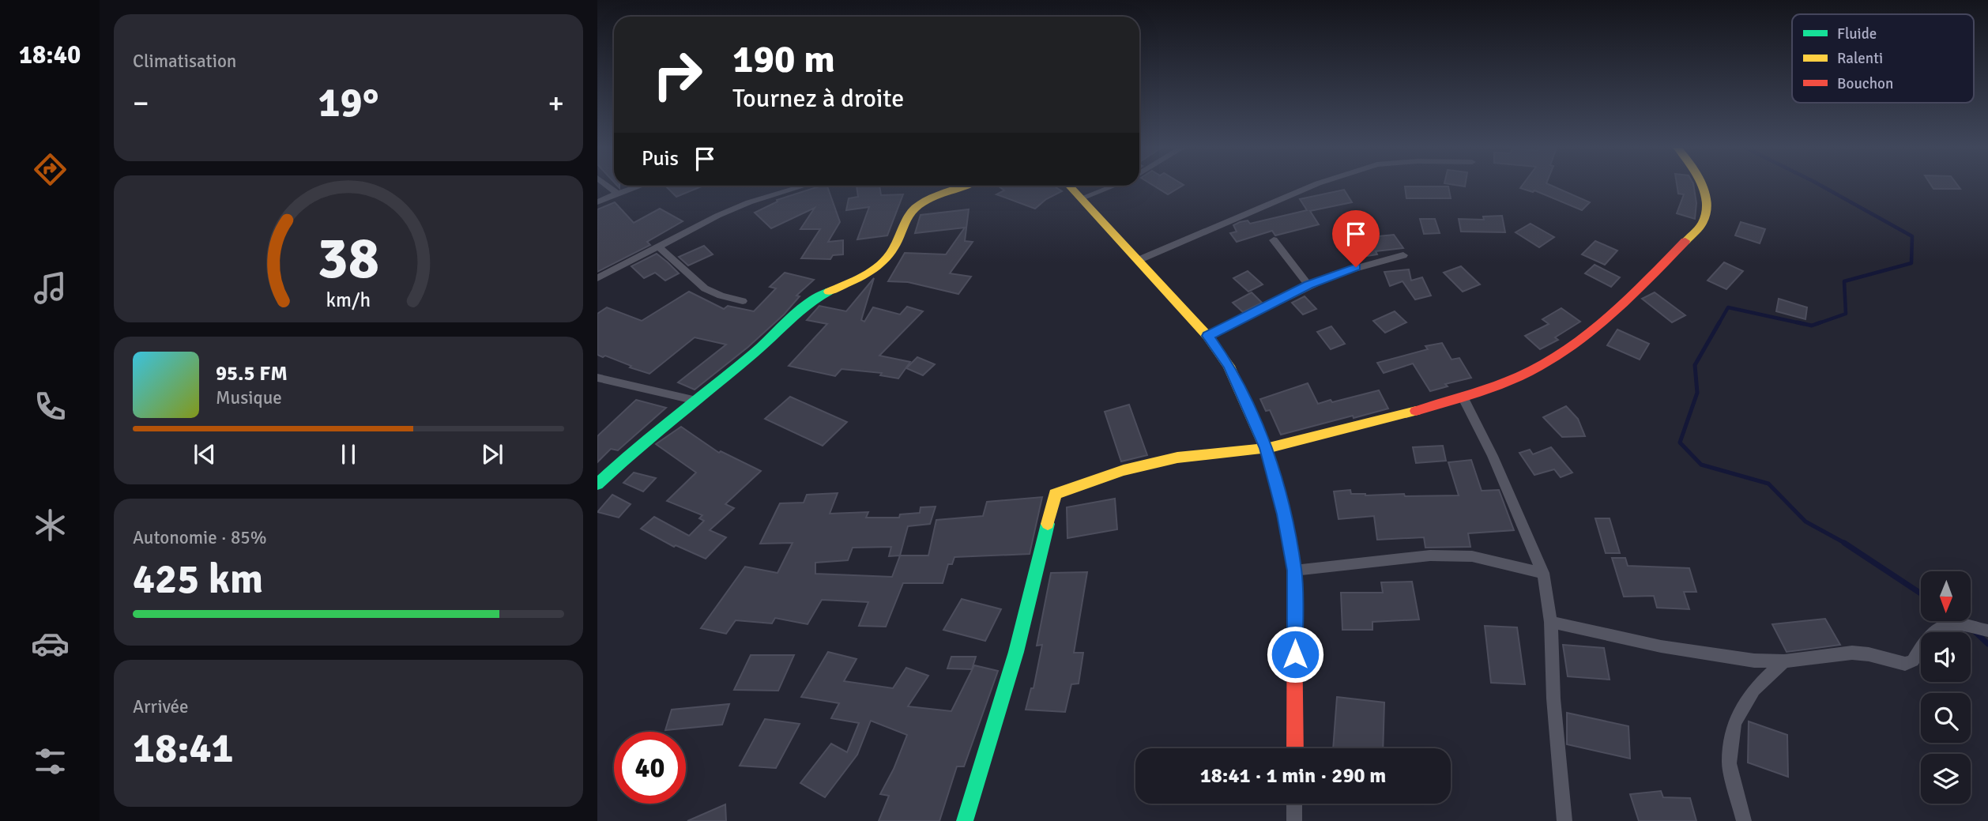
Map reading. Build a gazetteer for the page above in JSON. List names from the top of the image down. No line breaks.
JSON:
{"legend":["Fluide","Ralenti","Bouchon"],"north":"bottom","page":{"tabs":"18:40","tile":["Climatisation",["Autonomie · 85%","425 km"],["Arrivée","18:41"]],"turn":["190 m","Tournez à droite"],"heat":["−","19°","+"],"then":"Puis","song":["95.5 FM","Musique"],"limit":"40","trip":"18:41 · 1 min · 290 m","gauge":["38","km/h"]}}
